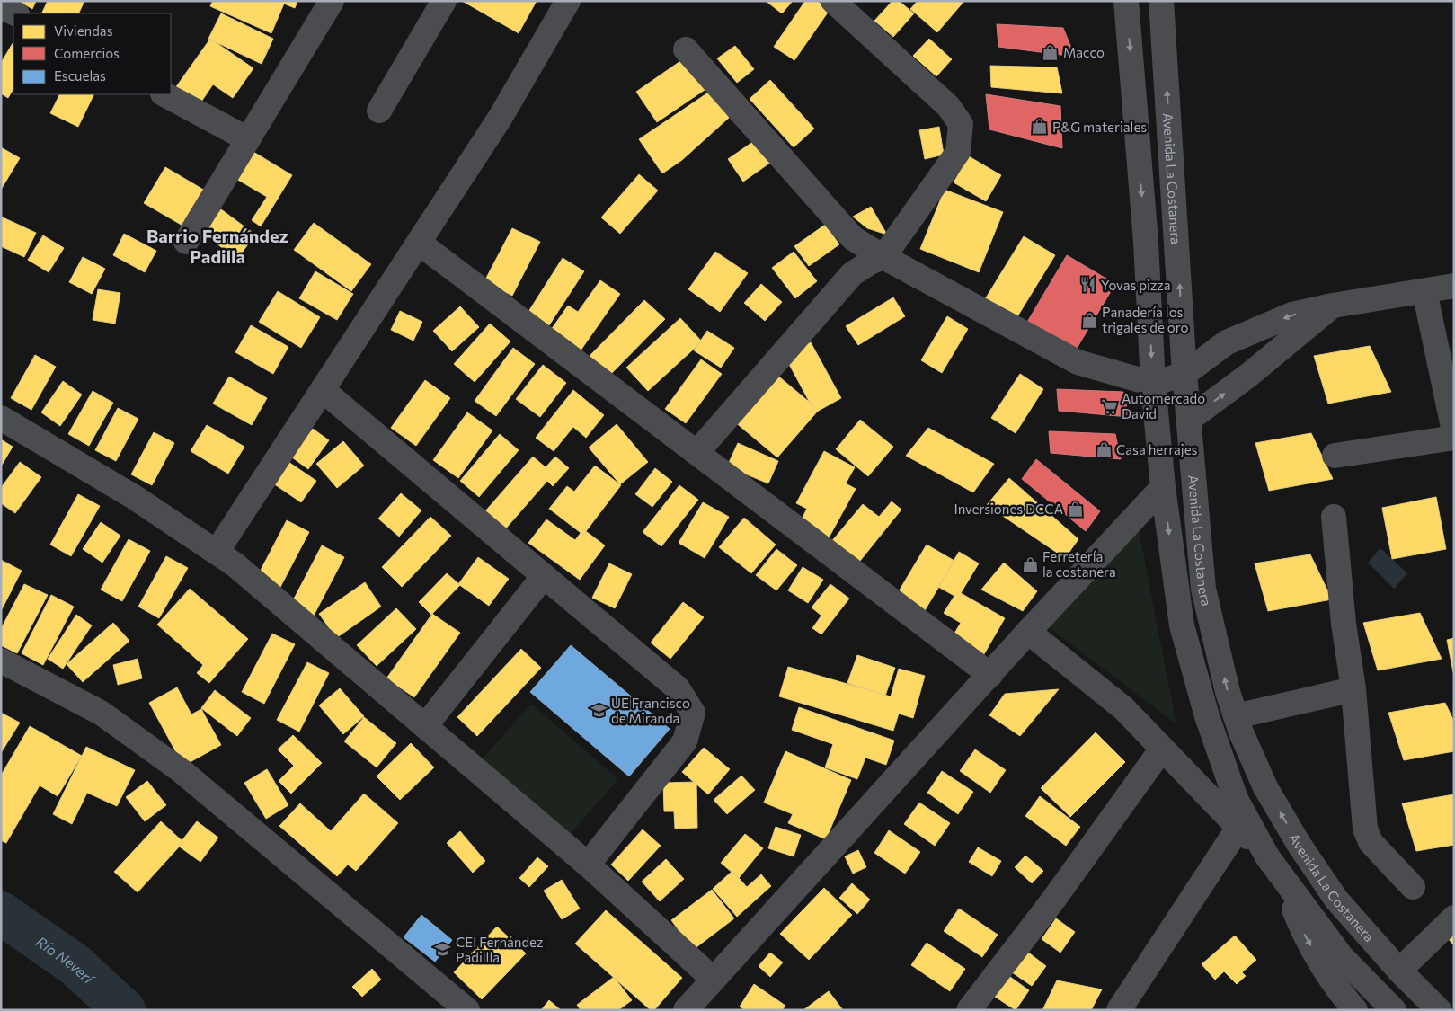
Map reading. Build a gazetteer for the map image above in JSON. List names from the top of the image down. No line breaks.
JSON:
{"streets":{"street":["Avenida La Costanera"]},"districts":["Barrio Fernández Padilla"],"water":["Río Neverí"],"places":{"shop":["Macco","P&G materiales","Panadería los trigales de oro","Casa herrajes","Inversiones DCCA","Ferretería la costanera"],"restaurant":["Yovas pizza"],"supermarket":["Automercado David"],"school or university":["UE Francisco de Miranda","CEI Fernández Padillla"]},"legend":["Viviendas","Comercios","Escuelas"]}
